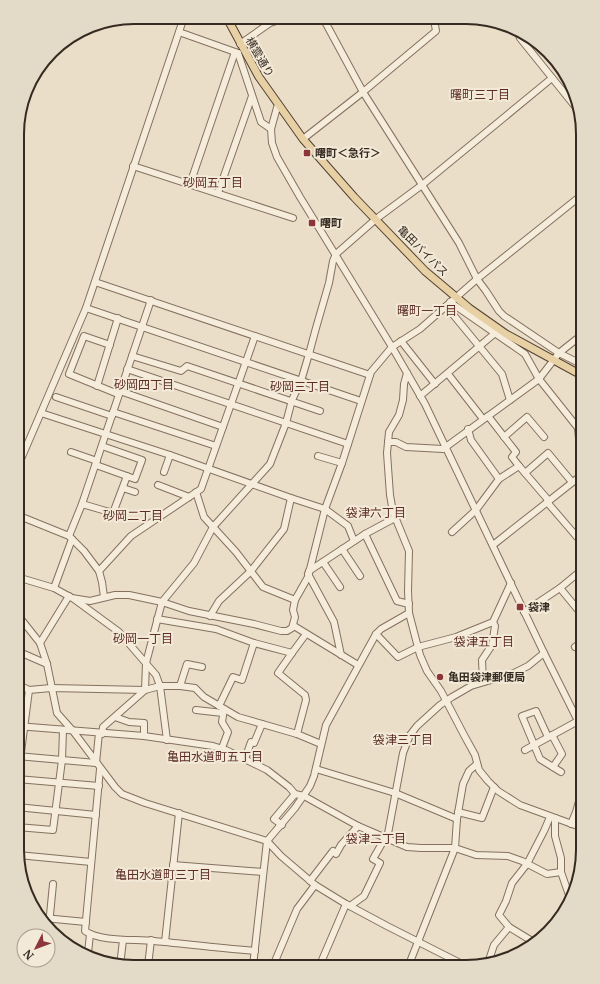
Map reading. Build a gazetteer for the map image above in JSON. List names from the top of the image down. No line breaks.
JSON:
{"streets":{"main road":["横雲通り","亀田バイパス"]},"crossings":[["横雲通り","亀田バイパス"]],"districts":["曙町三丁目","砂岡五丁目","曙町一丁目","砂岡四丁目","砂岡三丁目","袋津六丁目","砂岡二丁目","砂岡一丁目","袋津五丁目","袋津三丁目","亀田水道町五丁目","袋津二丁目","亀田水道町三丁目"],"places":{"transit":["曙町＜急行＞","曙町","袋津"],"other":["亀田袋津郵便局"]},"north":"bottom left"}
